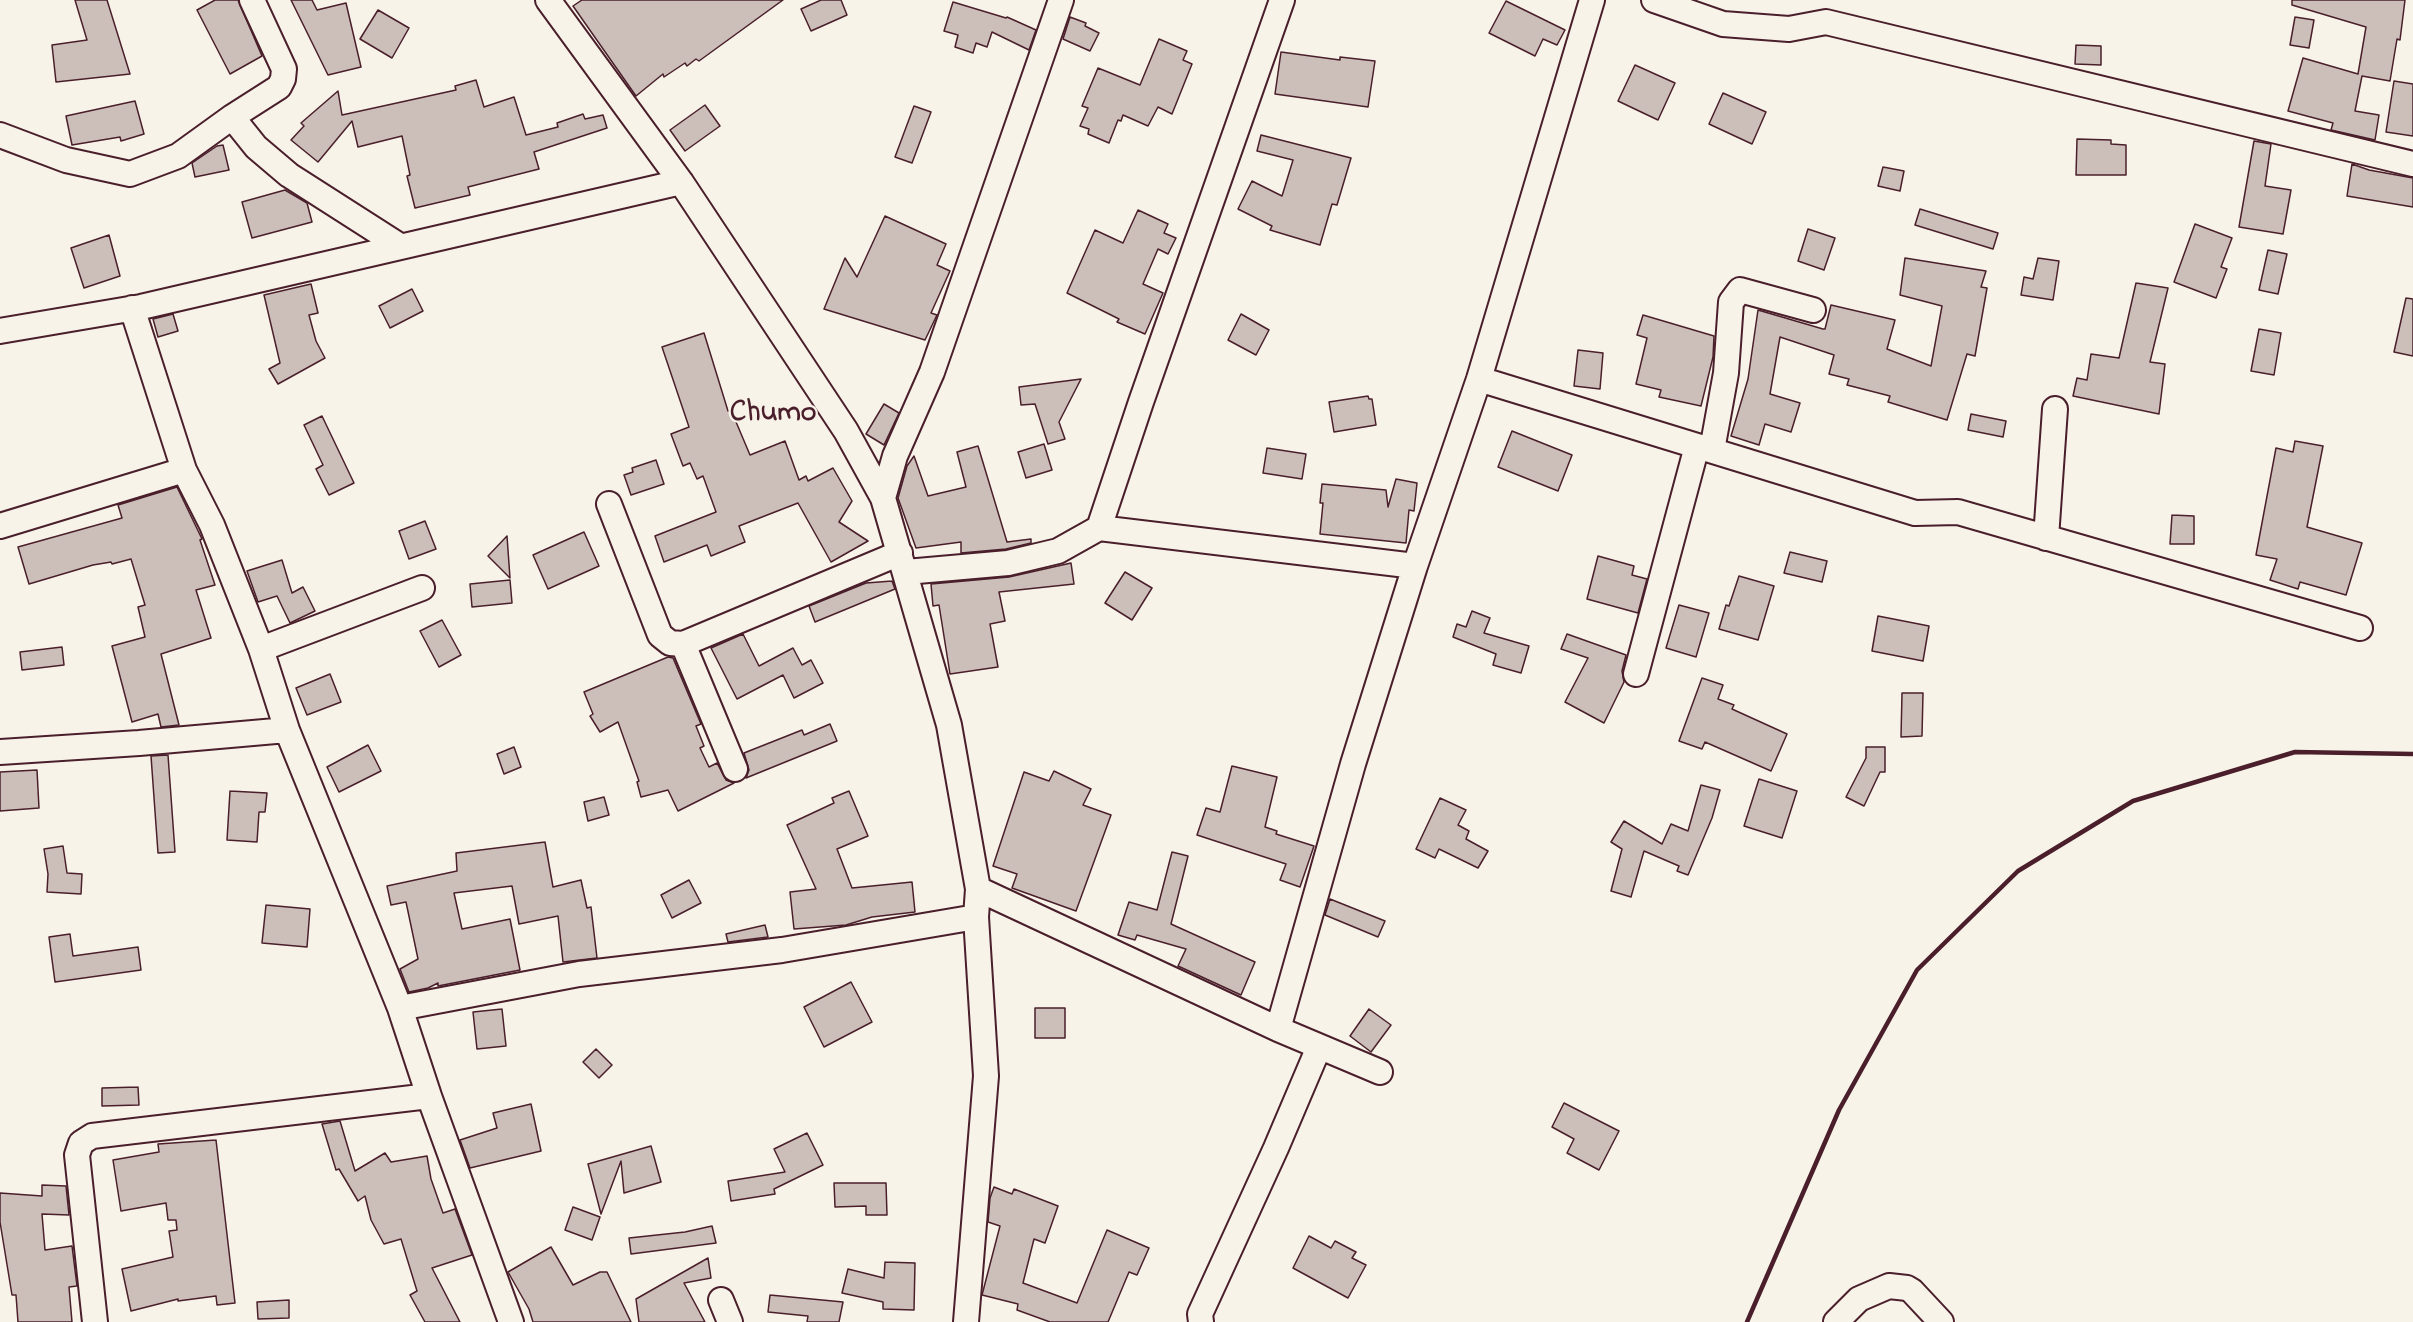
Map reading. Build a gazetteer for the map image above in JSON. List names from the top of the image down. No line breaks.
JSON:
{"districts":["Chumo"]}
